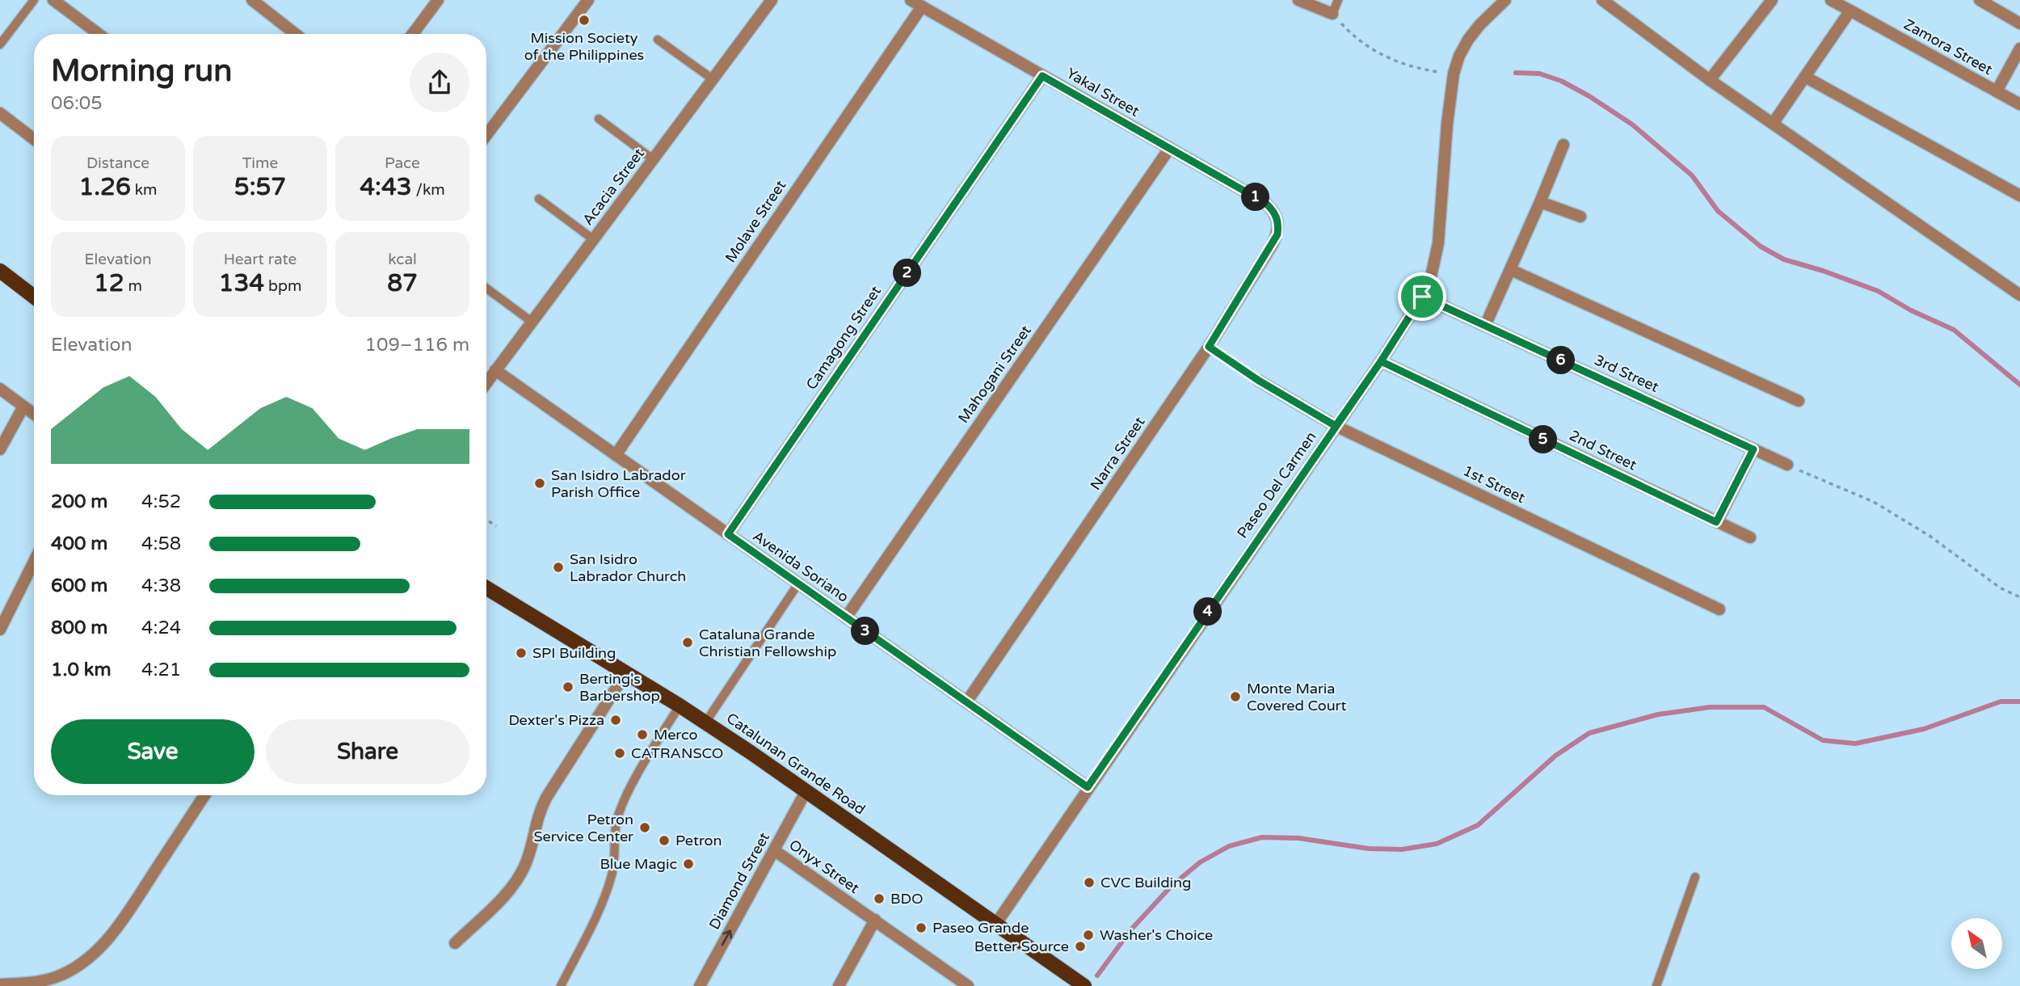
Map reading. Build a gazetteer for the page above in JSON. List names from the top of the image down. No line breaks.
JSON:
{"streets":{"main road":["Catalunan Grande Road"],"street":["Zamora Street","Yakal Street","Acacia Street","Molave Street","Camagong Street","3rd Street","Mahogani Street","2nd Street","Narra Street","1st Street","Paseo Del Carmen","Avenida Soriano","Onyx Street","Diamond Street"]},"crossings":[["Yakal Street","Molave Street"],["Yakal Street","Camagong Street"],["Yakal Street","Mahogani Street"],["Yakal Street","Narra Street"],["Acacia Street","Avenida Soriano"],["Molave Street","Avenida Soriano"],["Camagong Street","Avenida Soriano"],["3rd Street","Paseo Del Carmen"],["Mahogani Street","Avenida Soriano"],["2nd Street","Paseo Del Carmen"],["Narra Street","Avenida Soriano"],["1st Street","Paseo Del Carmen"],["Paseo Del Carmen","Avenida Soriano"],["Paseo Del Carmen","Catalunan Grande Road"],["Catalunan Grande Road","Diamond Street"],["Onyx Street","Diamond Street"]],"one_way":["Diamond Street"],"places":["Mission Society of the Philippines","San Isidro Labrador Parish Office","San Isidro Labrador Church","Cataluna Grande Christian Fellowship","SPI Building","Berting's Barbershop","Monte Maria Covered Court","Dexter's Pizza","Merco","CATRANSCO","Petron Service Center","Petron","Blue Magic","CVC Building","BDO","Paseo Grande","Washer's Choice","Better Source"],"north":"top left","page":{"heading":["Morning run","06:05"],"stats":[["Distance","1.26 km"],["Time","5:57"],["Pace","4:43 /km"],["Elevation","12 m"],["Heart rate","134 bpm"],["kcal","87"]],"pins":["1","2","6","5","4","3"],"chart":["Elevation","109–116 m"],"list":[{"name":"200 m","note":"4:52"},{"name":"400 m","note":"4:58"},{"name":"600 m","note":"4:38"},{"name":"800 m","note":"4:24"},{"name":"1.0 km","note":"4:21"}],"buttons":["Save","Share"]}}
